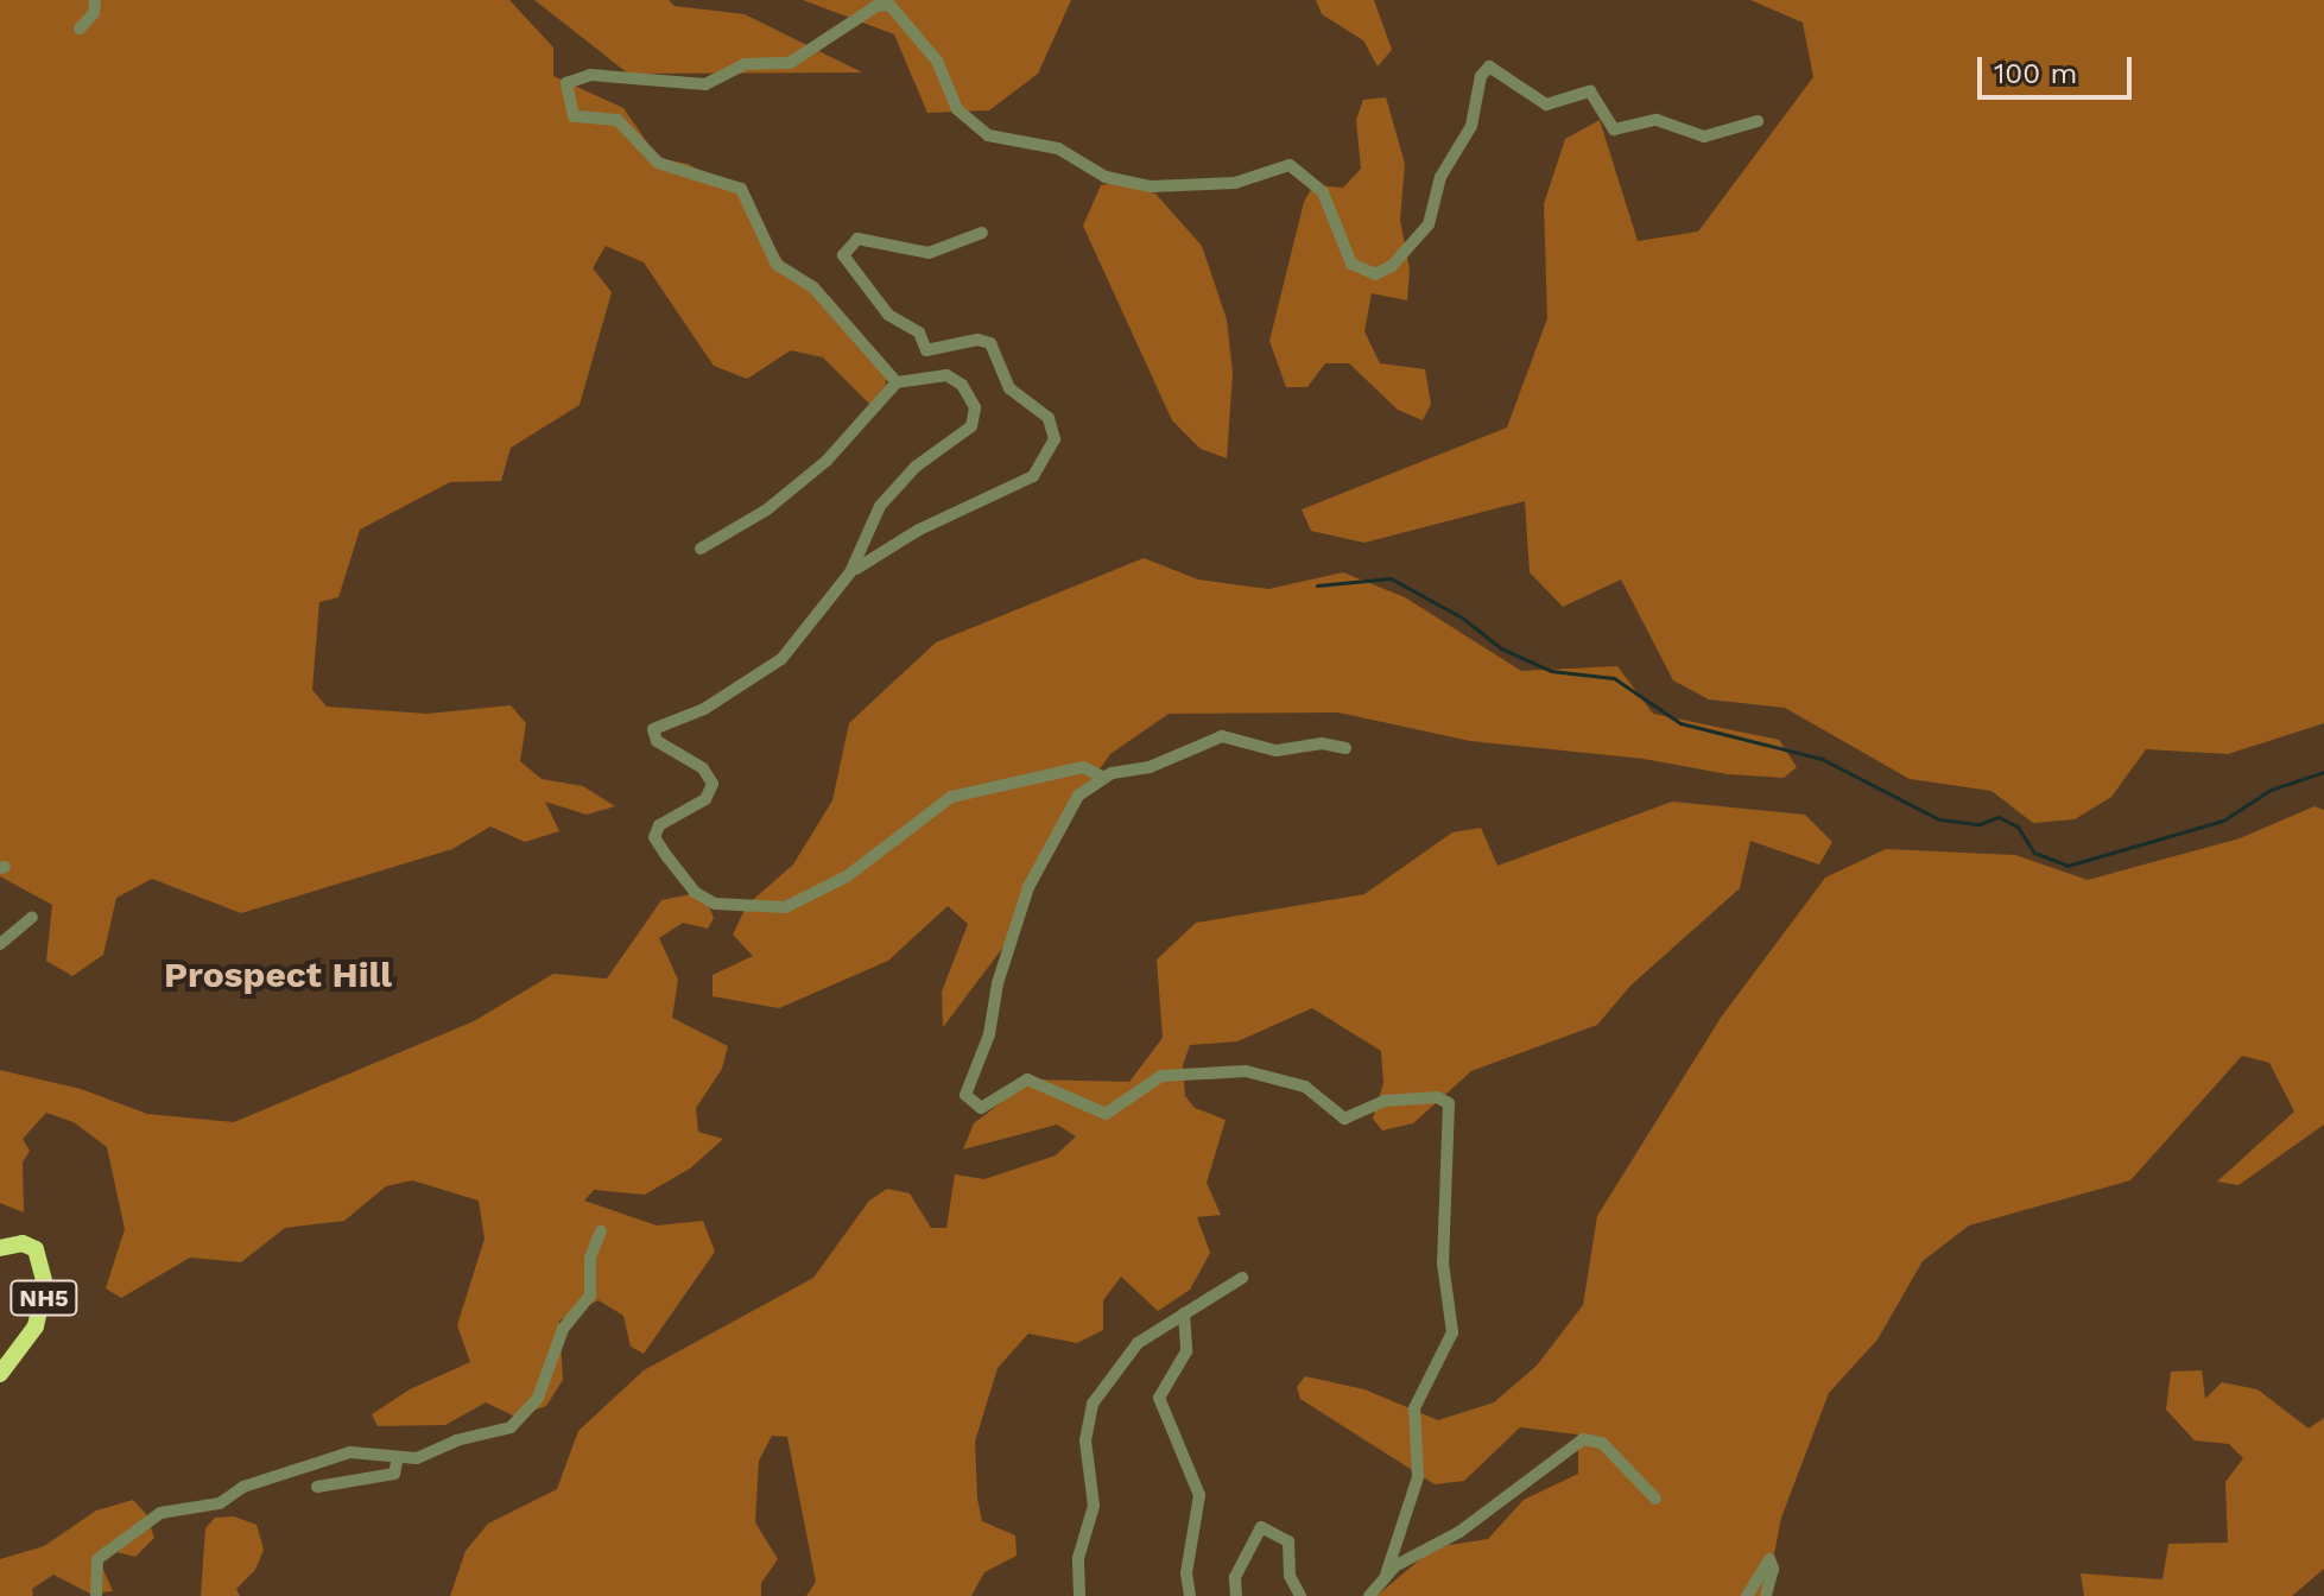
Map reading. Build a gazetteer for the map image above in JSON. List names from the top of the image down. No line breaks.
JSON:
{"streets":{"highway":["NH5"]},"districts":["Prospect Hill"],"scale_bar":"100 m"}
